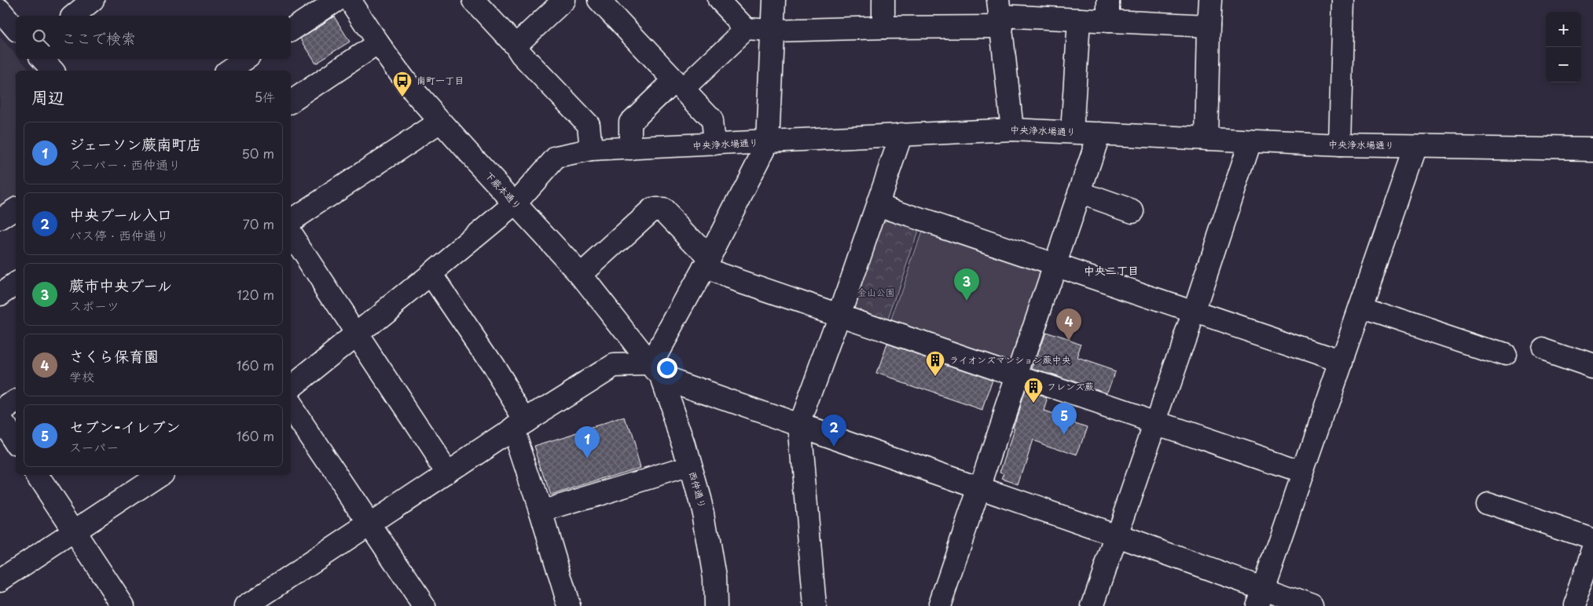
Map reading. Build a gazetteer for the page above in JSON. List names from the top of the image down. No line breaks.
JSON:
{"streets":{"street":["中央浄水場通り","下蕨本通り","西仲通り"]},"crossings":[["中央浄水場通り","下蕨本通り"],["下蕨本通り","西仲通り"]],"districts":["中央二丁目"],"parks":["金山公園"],"places":{"bus stop":["南町一丁目"],"building":["ライオンズマンション蕨中央","フレンズ蕨"]},"page":{"map_buttons":["+","−"],"search":"ここで検索","heading":["周辺","5件"],"list":[{"mark":"1","name":"ジェーソン蕨南町店","note":"スーパー · 西仲通り","value":"50 m"},{"mark":"2","name":"中央プール入口","note":"バス停 · 西仲通り","value":"70 m"},{"mark":"3","name":"蕨市中央プール","note":"スポーツ","value":"120 m"},{"mark":"4","name":"さくら保育園","note":"学校","value":"160 m"},{"mark":"5","name":"セブン-イレブン","note":"スーパー","value":"160 m"}],"pins":["3","4","5","2","1"]}}
